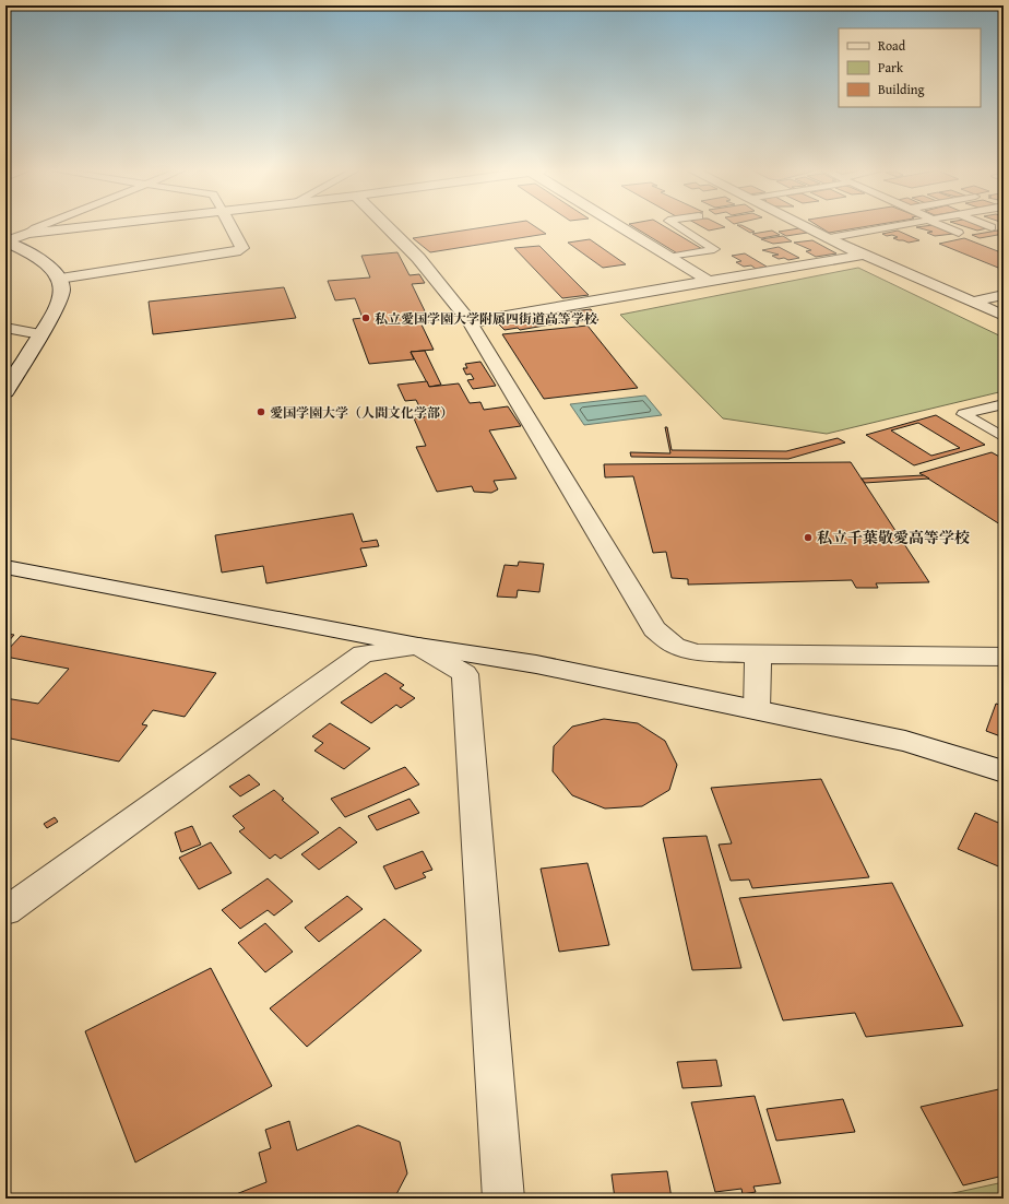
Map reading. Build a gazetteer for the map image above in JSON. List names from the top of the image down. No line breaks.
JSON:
{"places":["私立愛国学園大学附属四街道高等学校","愛国学園大学（人間文化学部）","私立千葉敬愛高等学校"],"legend":["Road","Park","Building"]}
